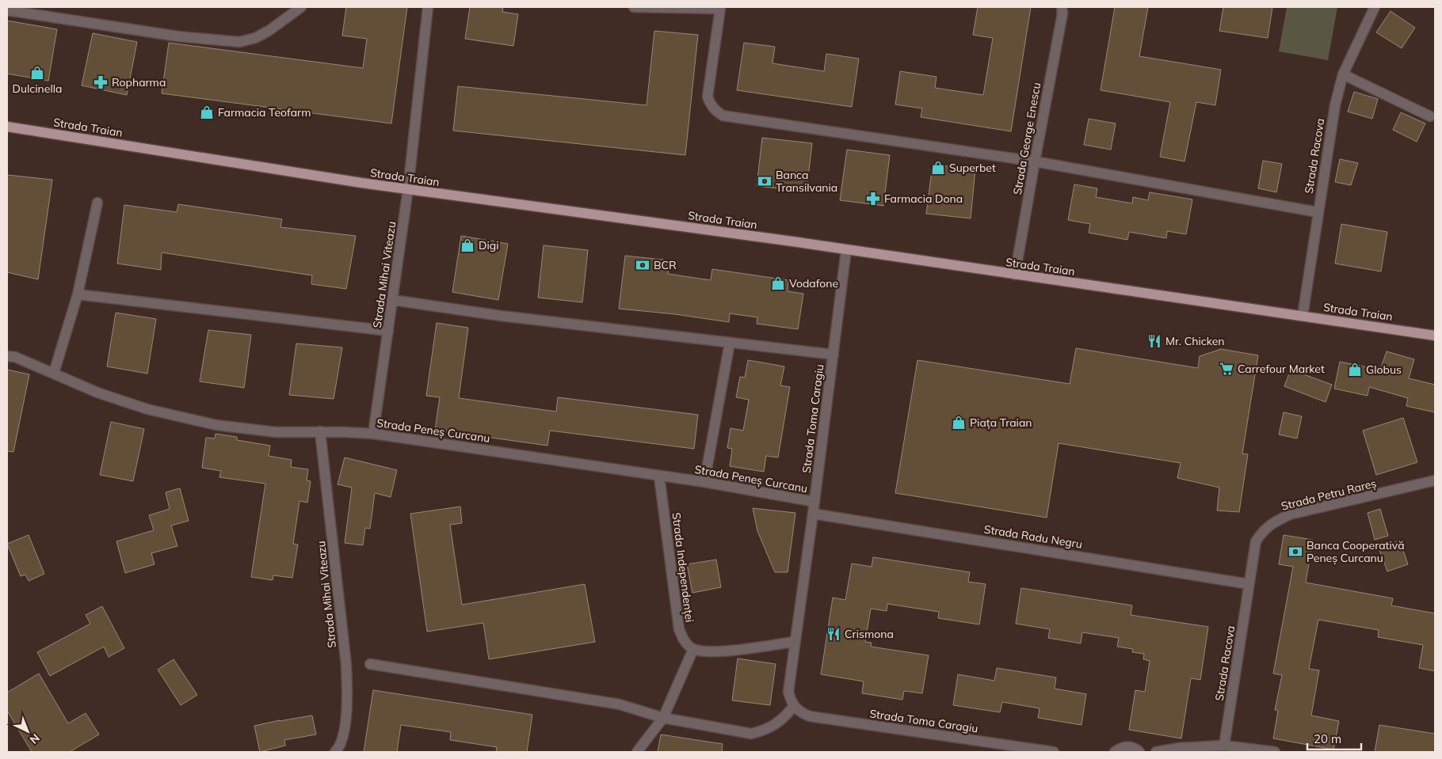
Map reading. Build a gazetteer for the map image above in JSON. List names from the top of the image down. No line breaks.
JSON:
{"streets":{"main road":["Strada Traian"],"street":["Strada George Enescu","Strada Racova","Strada Mihai Viteazu","Strada Toma Caragiu","Strada Peneș Curcanu","Strada Petru Rareș","Strada Radu Negru","Strada Independenței"]},"crossings":[["Strada Traian","Strada George Enescu"],["Strada Traian","Strada Racova"],["Strada Traian","Strada Mihai Viteazu"],["Strada Traian","Strada Toma Caragiu"],["Strada Racova","Strada Petru Rareș"],["Strada Racova","Strada Radu Negru"],["Strada Mihai Viteazu","Strada Peneș Curcanu"],["Strada Toma Caragiu","Strada Peneș Curcanu"],["Strada Toma Caragiu","Strada Radu Negru"],["Strada Peneș Curcanu","Strada Independenței"],["Strada Petru Rareș","Strada Radu Negru"]],"places":{"shop":["Dulcinella","Farmacia Teofarm","Superbet","Digi","Vodafone","Globus","Piața Traian"],"pharmacy":["Ropharma","Farmacia Dona"],"bank":["Banca Transilvania","BCR","Banca Cooperativă Peneș Curcanu"],"restaurant":["Mr. Chicken","Crismona"],"supermarket":["Carrefour Market"]},"scale_bar":"20 m","north":"bottom right"}
